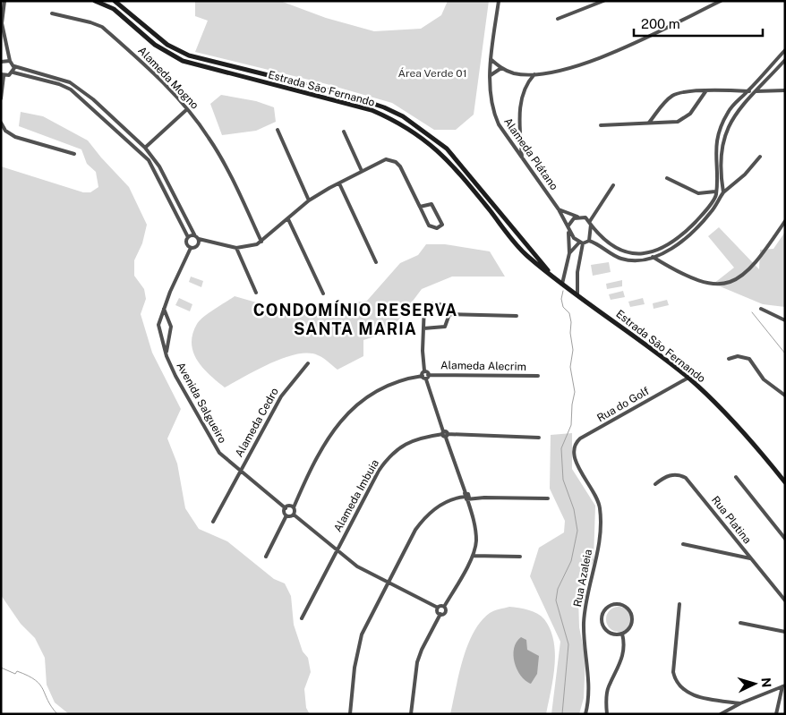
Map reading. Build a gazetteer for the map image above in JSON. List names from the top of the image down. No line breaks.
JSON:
{"streets":{"main road":["Estrada São Fernando"],"street":["Alameda Mogno","Alameda Plátano","Alameda Alecrim","Avenida Salgueiro","Rua do Golf","Alameda Cedro","Alameda Imbuia","Rua Platina","Rua Azaleia"]},"crossings":[["Estrada São Fernando","Rua do Golf"],["Avenida Salgueiro","Alameda Cedro"],["Rua do Golf","Rua Azaleia"]],"districts":["CONDOMÍNIO RESERVA SANTA MARIA"],"parks":["Área Verde 01"],"scale_bar":"200 m","north":"right"}
